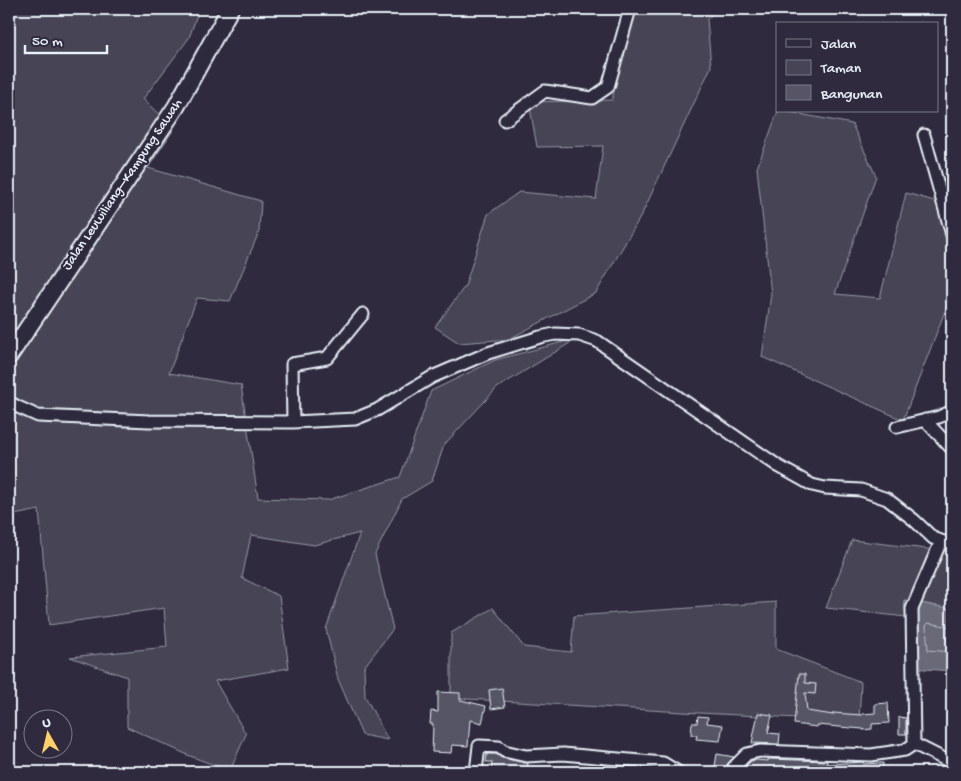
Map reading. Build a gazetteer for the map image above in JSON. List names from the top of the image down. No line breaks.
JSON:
{"streets":{"main road":["Jalan Leuwiliang–Kampung Sawah"]},"legend":["Jalan","Taman","Bangunan"],"scale_bar":"50 m","north":"top"}
